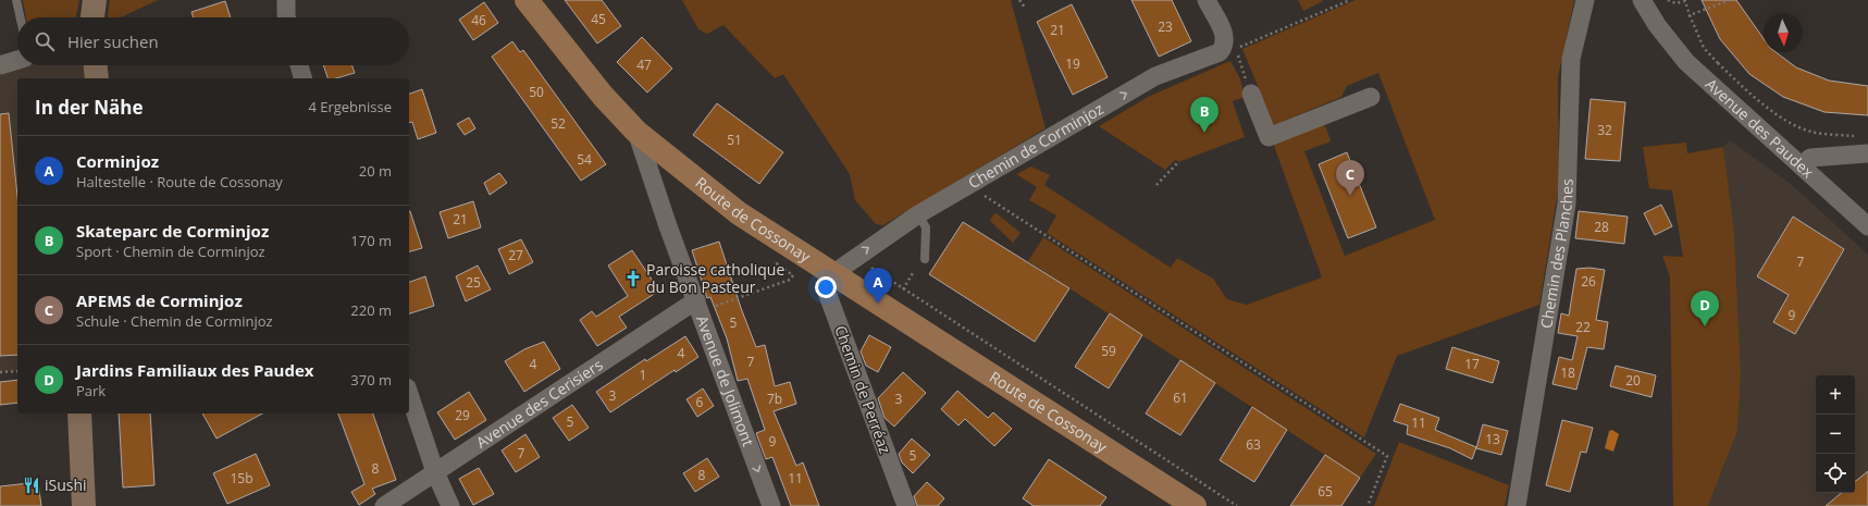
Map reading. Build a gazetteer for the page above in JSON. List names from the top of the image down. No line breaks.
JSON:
{"streets":{"main road":["Route de Cossonay"],"street":["Avenue des Paudex","Chemin de Corminjoz","Chemin des Planches","Avenue de Jolimont","Chemin de Perréaz","Avenue des Cerisiers"]},"crossings":[["Chemin de Corminjoz","Route de Cossonay"],["Chemin de Corminjoz","Chemin de Perréaz"],["Route de Cossonay","Avenue de Jolimont"],["Route de Cossonay","Chemin de Perréaz"],["Avenue de Jolimont","Avenue des Cerisiers"]],"one_way":["Chemin de Corminjoz","Avenue de Jolimont"],"places":{"church":["Paroisse catholique du Bon Pasteur"],"restaurant":["iSushi"]},"house_numbers":["45","46","23","21","19","47","50","52","32","51","54","21","28","27","7","26","25","9","5","22","59","4","7","4","17","18","1","20","3","61","7b","3","6","29","5","11","13","9","63","7","5","8","8","15b","11","65"],"north":"bottom","page":{"search":"Hier suchen","heading":["In der Nähe","4 Ergebnisse"],"pins":["B","C","A","D"],"list":[{"mark":"A","name":"Corminjoz","note":"Haltestelle · Route de Cossonay","value":"20 m"},{"mark":"B","name":"Skateparc de Corminjoz","note":"Sport · Chemin de Corminjoz","value":"170 m"},{"mark":"C","name":"APEMS de Corminjoz","note":"Schule · Chemin de Corminjoz","value":"220 m"},{"mark":"D","name":"Jardins Familiaux des Paudex","note":"Park","value":"370 m"}],"map_buttons":["+","−"]}}
